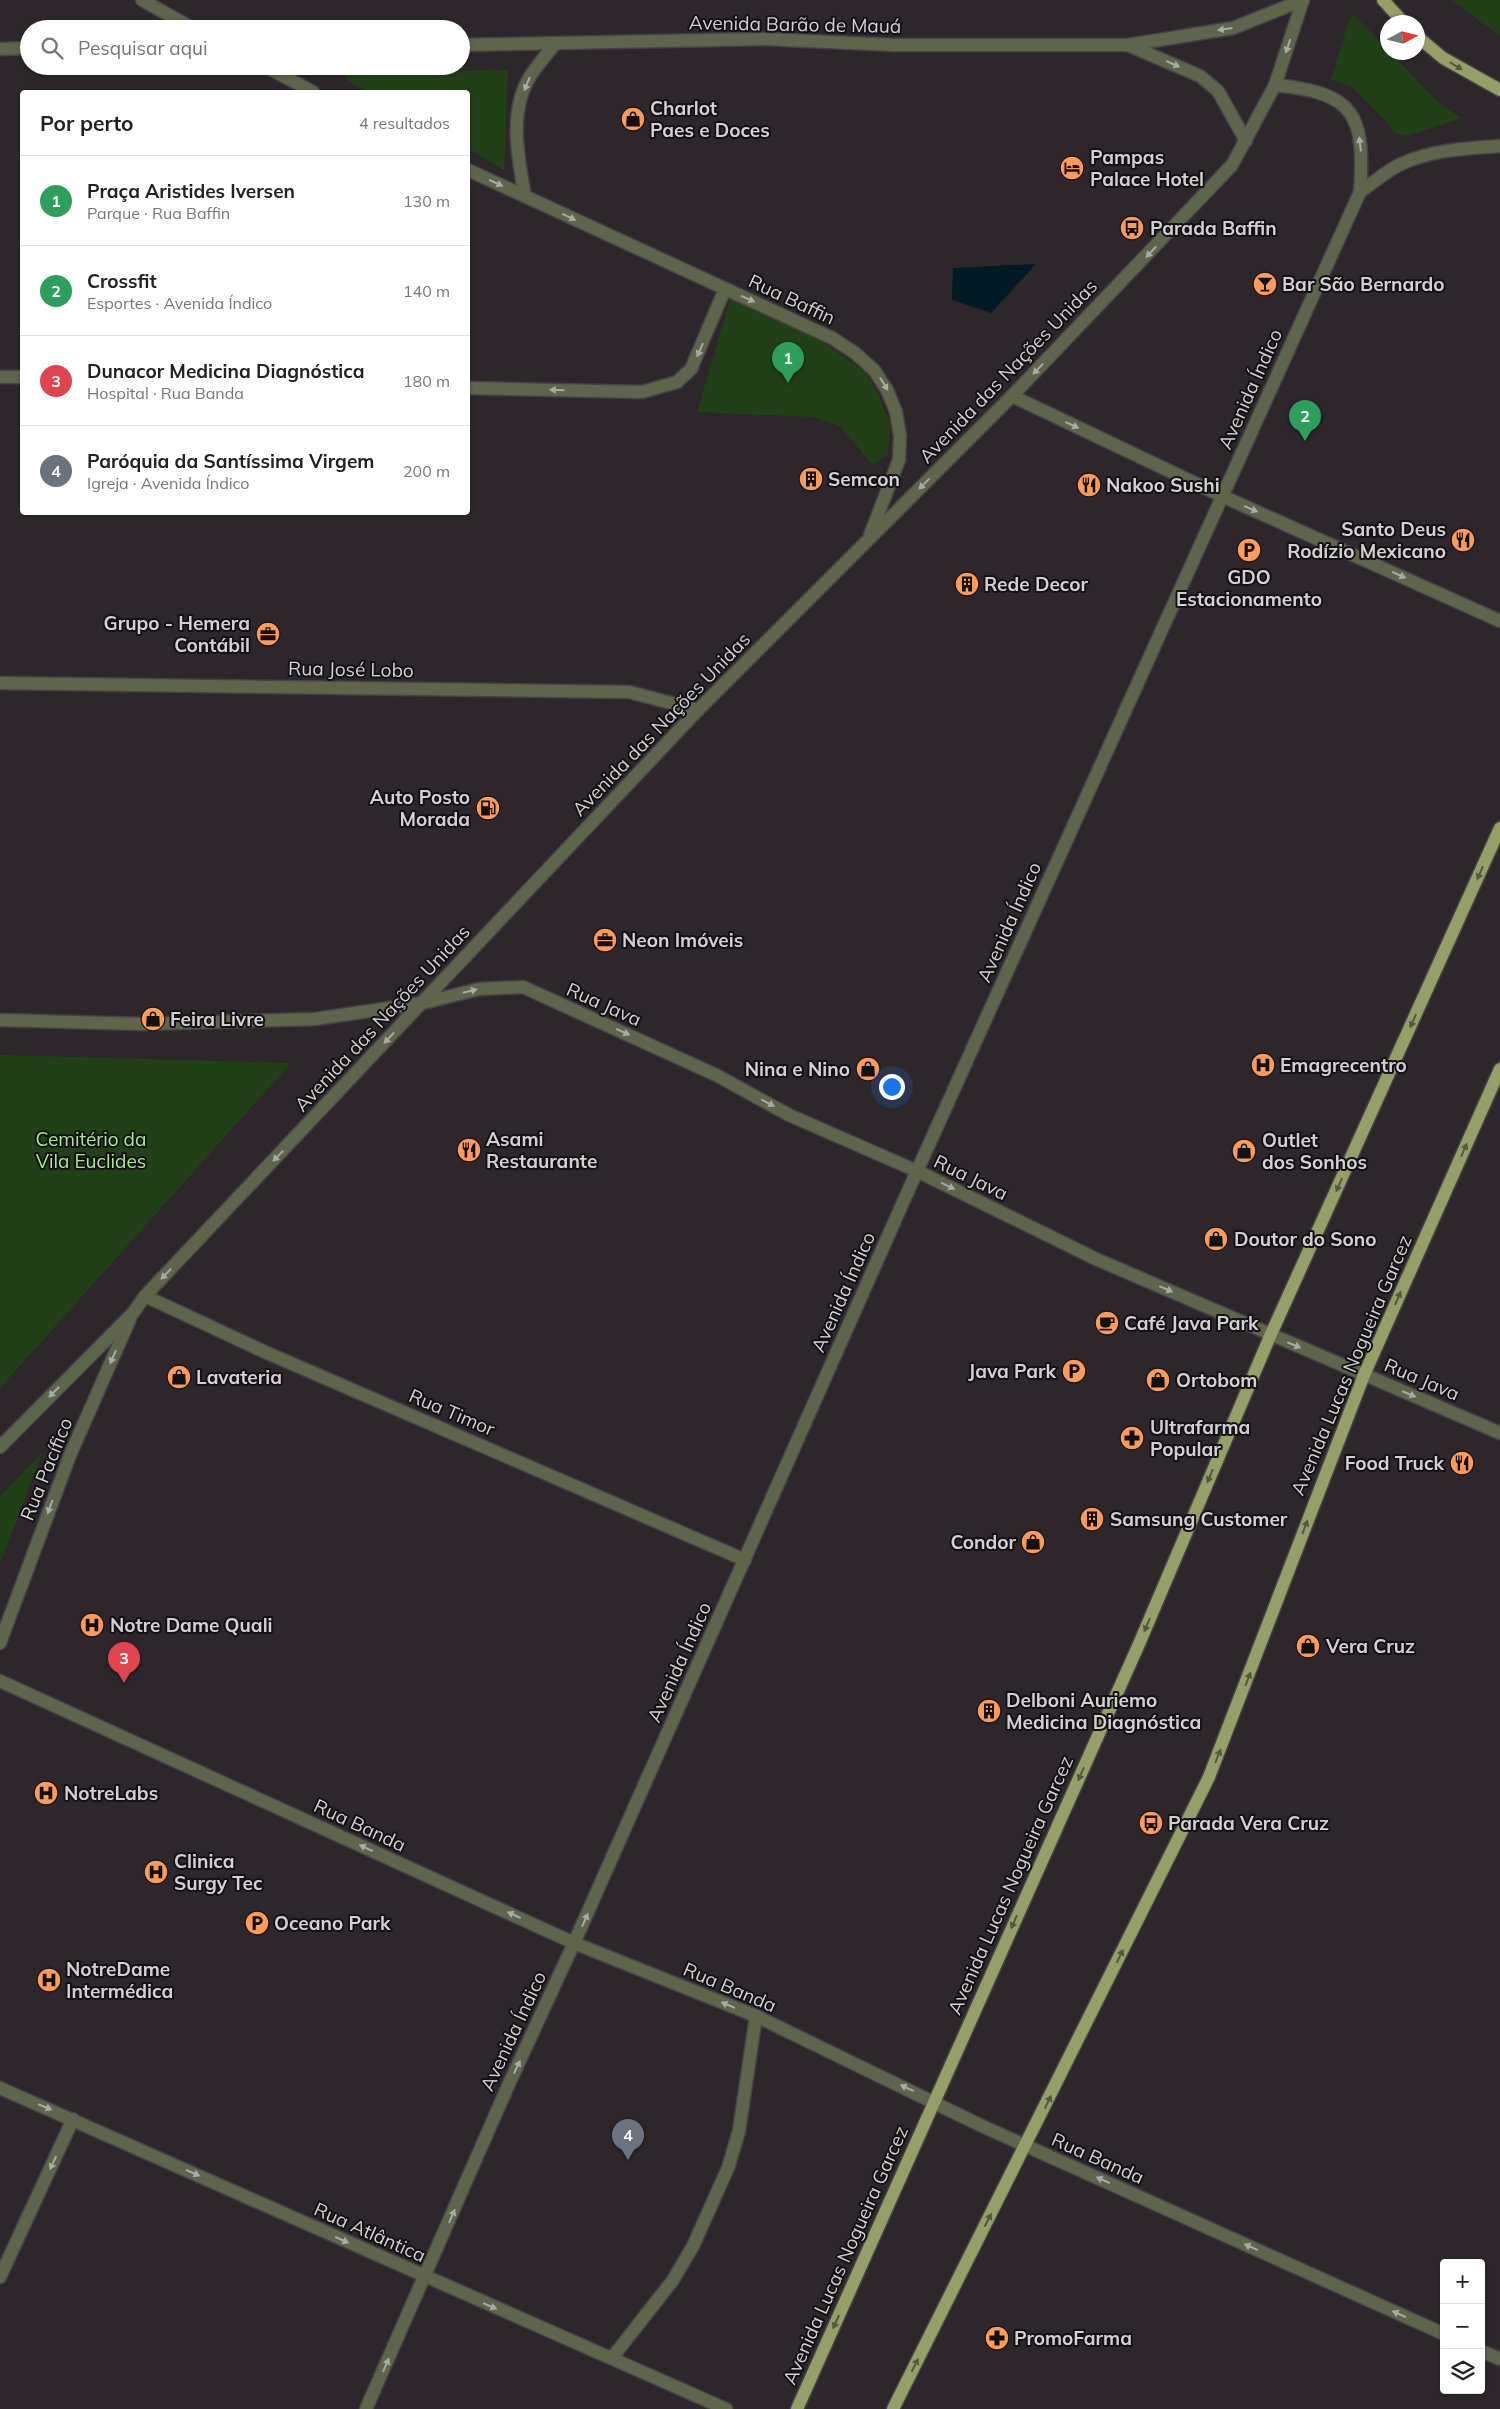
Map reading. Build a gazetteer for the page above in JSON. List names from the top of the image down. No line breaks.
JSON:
{"streets":{"main road":["Avenida Lucas Nogueira Garcez"],"street":["Avenida Barão de Mauá","Rua Baffin","Avenida das Nações Unidas","Avenida Índico","Rua José Lobo","Rua Java","Rua Timor","Rua Pacífico","Rua Banda","Rua Atlântica"]},"crossings":[["Avenida Barão de Mauá","Avenida das Nações Unidas"],["Rua Baffin","Avenida das Nações Unidas"],["Avenida das Nações Unidas","Avenida Índico"],["Avenida das Nações Unidas","Rua José Lobo"],["Avenida das Nações Unidas","Rua Java"],["Avenida das Nações Unidas","Rua Timor"],["Avenida das Nações Unidas","Rua Pacífico"],["Avenida Índico","Rua Java"],["Avenida Índico","Rua Timor"],["Avenida Índico","Rua Banda"],["Avenida Índico","Rua Atlântica"],["Rua Java","Avenida Lucas Nogueira Garcez"],["Avenida Lucas Nogueira Garcez","Rua Banda"]],"one_way":["Rua Baffin","Avenida das Nações Unidas","Avenida Índico","Rua Java","Rua Pacífico","Rua Banda","Rua Atlântica"],"parks":["Cemitério da Vila Euclides"],"places":{"shop":["Charlot Paes e Doces","Feira Livre","Nina e Nino","Outlet dos Sonhos","Doutor do Sono","Lavateria","Ortobom","Condor","Vera Cruz"],"hotel":["Pampas Palace Hotel"],"bus stop":["Parada Baffin","Parada Vera Cruz"],"bar":["Bar São Bernardo"],"building":["Semcon","Rede Decor","Samsung Customer","Delboni Auriemo Medicina Diagnóstica"],"restaurant":["Nakoo Sushi","Santo Deus Rodízio Mexicano","Asami Restaurante","Food Truck"],"parking":["GDO Estacionamento","Java Park","Oceano Park"],"office":["Grupo - Hemera Contábil","Neon Imóveis"],"fuel station":["Auto Posto Morada"],"hospital":["Emagrecentro","Notre Dame Quali","NotreLabs","Clinica Surgy Tec","NotreDame Intermédica"],"cafe":["Café Java Park"],"pharmacy":["Ultrafarma Popular","PromoFarma"]},"north":"right","page":{"search":"Pesquisar aqui","heading":["Por perto","4 resultados"],"list":[{"mark":"1","name":"Praça Aristides Iversen","note":"Parque · Rua Baffin","value":"130 m"},{"mark":"2","name":"Crossfit","note":"Esportes · Avenida Índico","value":"140 m"},{"mark":"3","name":"Dunacor Medicina Diagnóstica","note":"Hospital · Rua Banda","value":"180 m"},{"mark":"4","name":"Paróquia da Santíssima Virgem","note":"Igreja · Avenida Índico","value":"200 m"}],"pins":["1","2","3","4"],"map_buttons":["+","−"]}}
